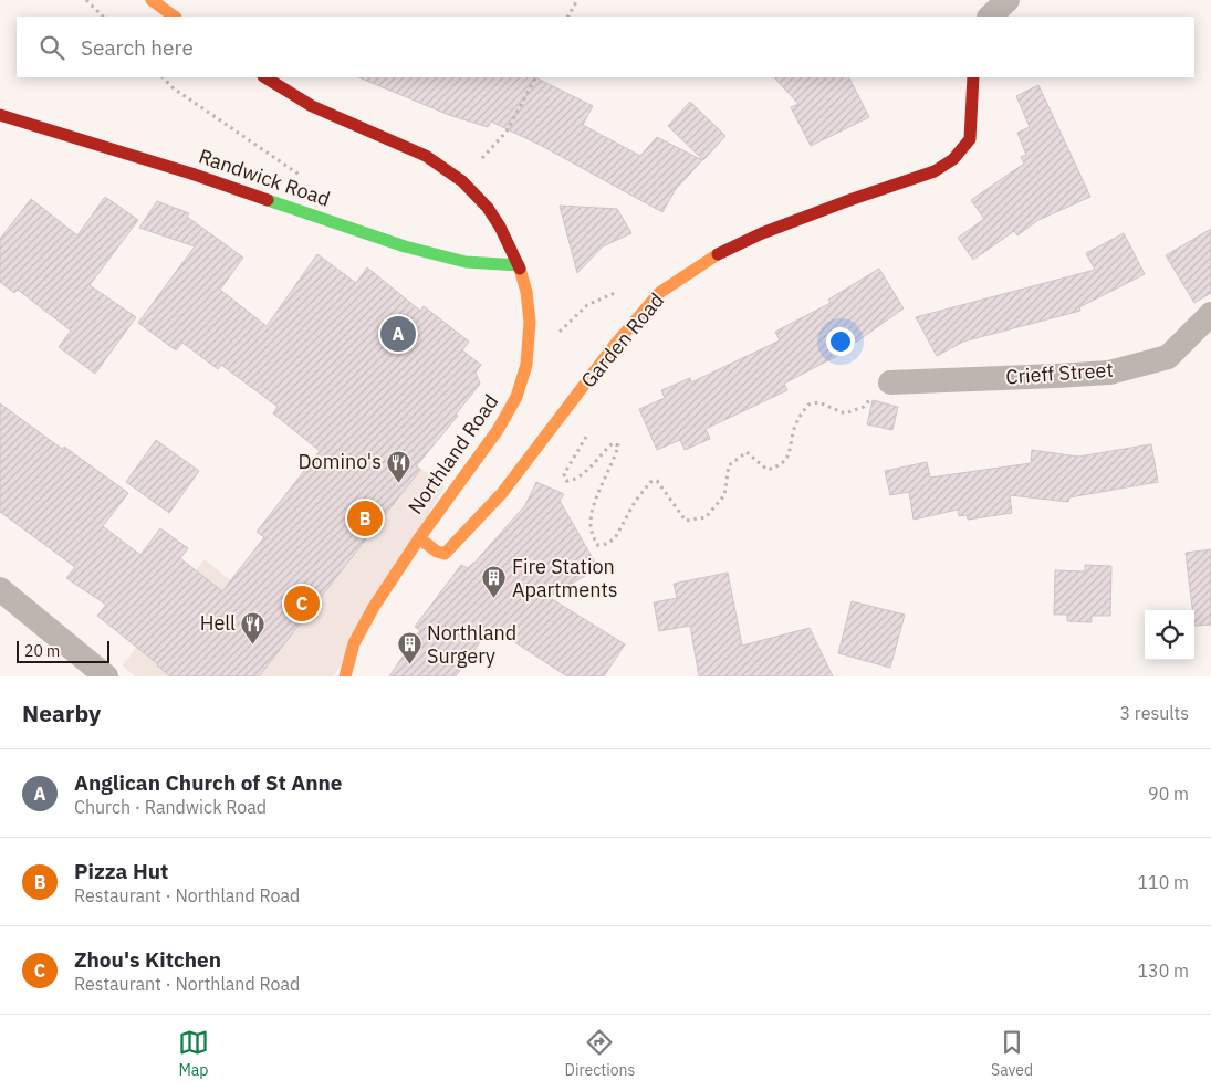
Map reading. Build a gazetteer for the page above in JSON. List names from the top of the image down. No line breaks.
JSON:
{"streets":{"street":["Randwick Road","Garden Road","Crieff Street","Northland Road"]},"crossings":[["Randwick Road","Northland Road"],["Garden Road","Northland Road"]],"places":{"restaurant":["Domino's","Hell"],"building":["Fire Station Apartments","Northland Surgery"]},"scale_bar":"20 m","page":{"search":"Search here","pins":["A","B","C"],"scale":"20 m","heading":["Nearby","3 results"],"list":[{"mark":"A","name":"Anglican Church of St Anne","note":"Church · Randwick Road","value":"90 m"},{"mark":"B","name":"Pizza Hut","note":"Restaurant · Northland Road","value":"110 m"},{"mark":"C","name":"Zhou's Kitchen","note":"Restaurant · Northland Road","value":"130 m"}],"nav":["Map","Directions","Saved"]}}
